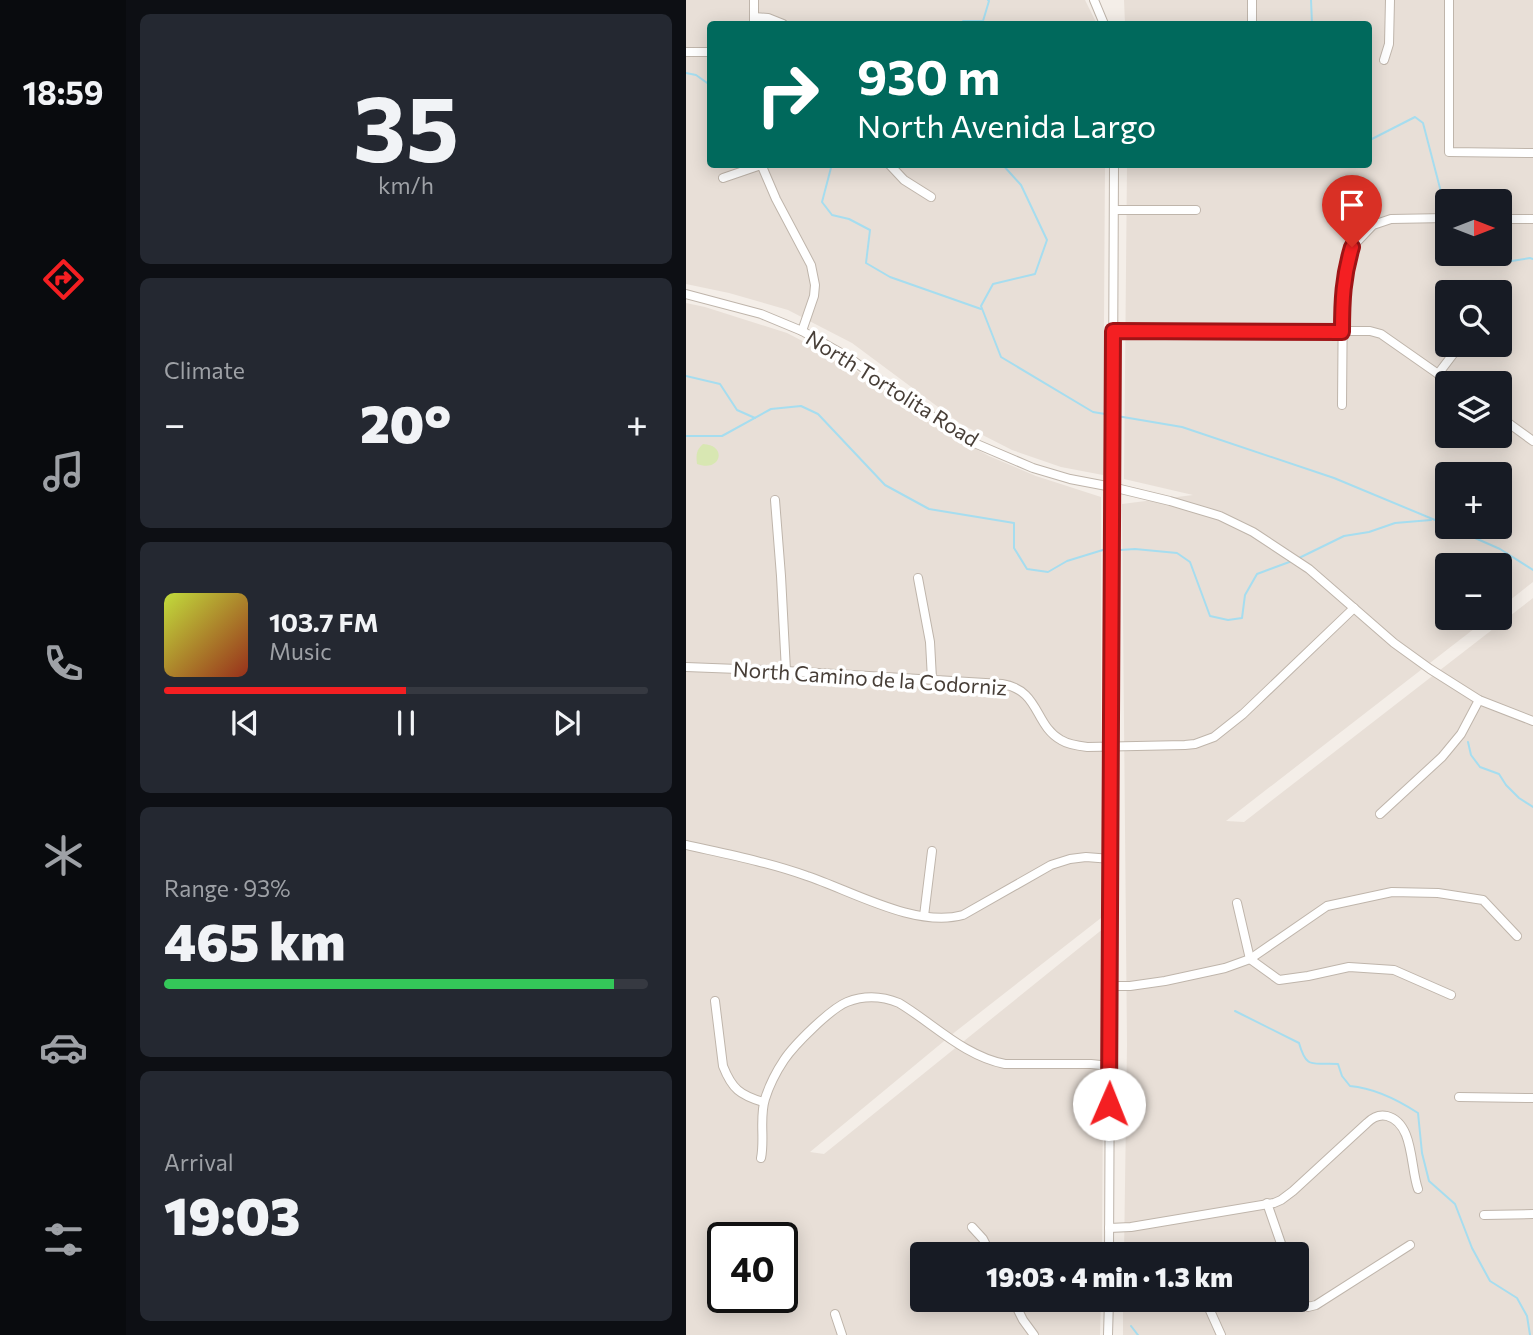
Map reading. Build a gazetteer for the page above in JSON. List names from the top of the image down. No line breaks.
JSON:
{"streets":{"street":["North Tortolita Road","North Camino de la Codorniz"]},"crossings":[["North Tortolita Road","North Camino de la Codorniz"]],"north":"right","page":{"tabs":"18:59","tile":[["35","km/h"],"Climate",["Range · 93%","465 km"],["Arrival","19:03"]],"turn":["930 m","North Avenida Largo"],"map_buttons":["+","−"],"heat":["−","20°","+"],"song":["103.7 FM","Music"],"limit":"40","trip":"19:03 · 4 min · 1.3 km"}}
